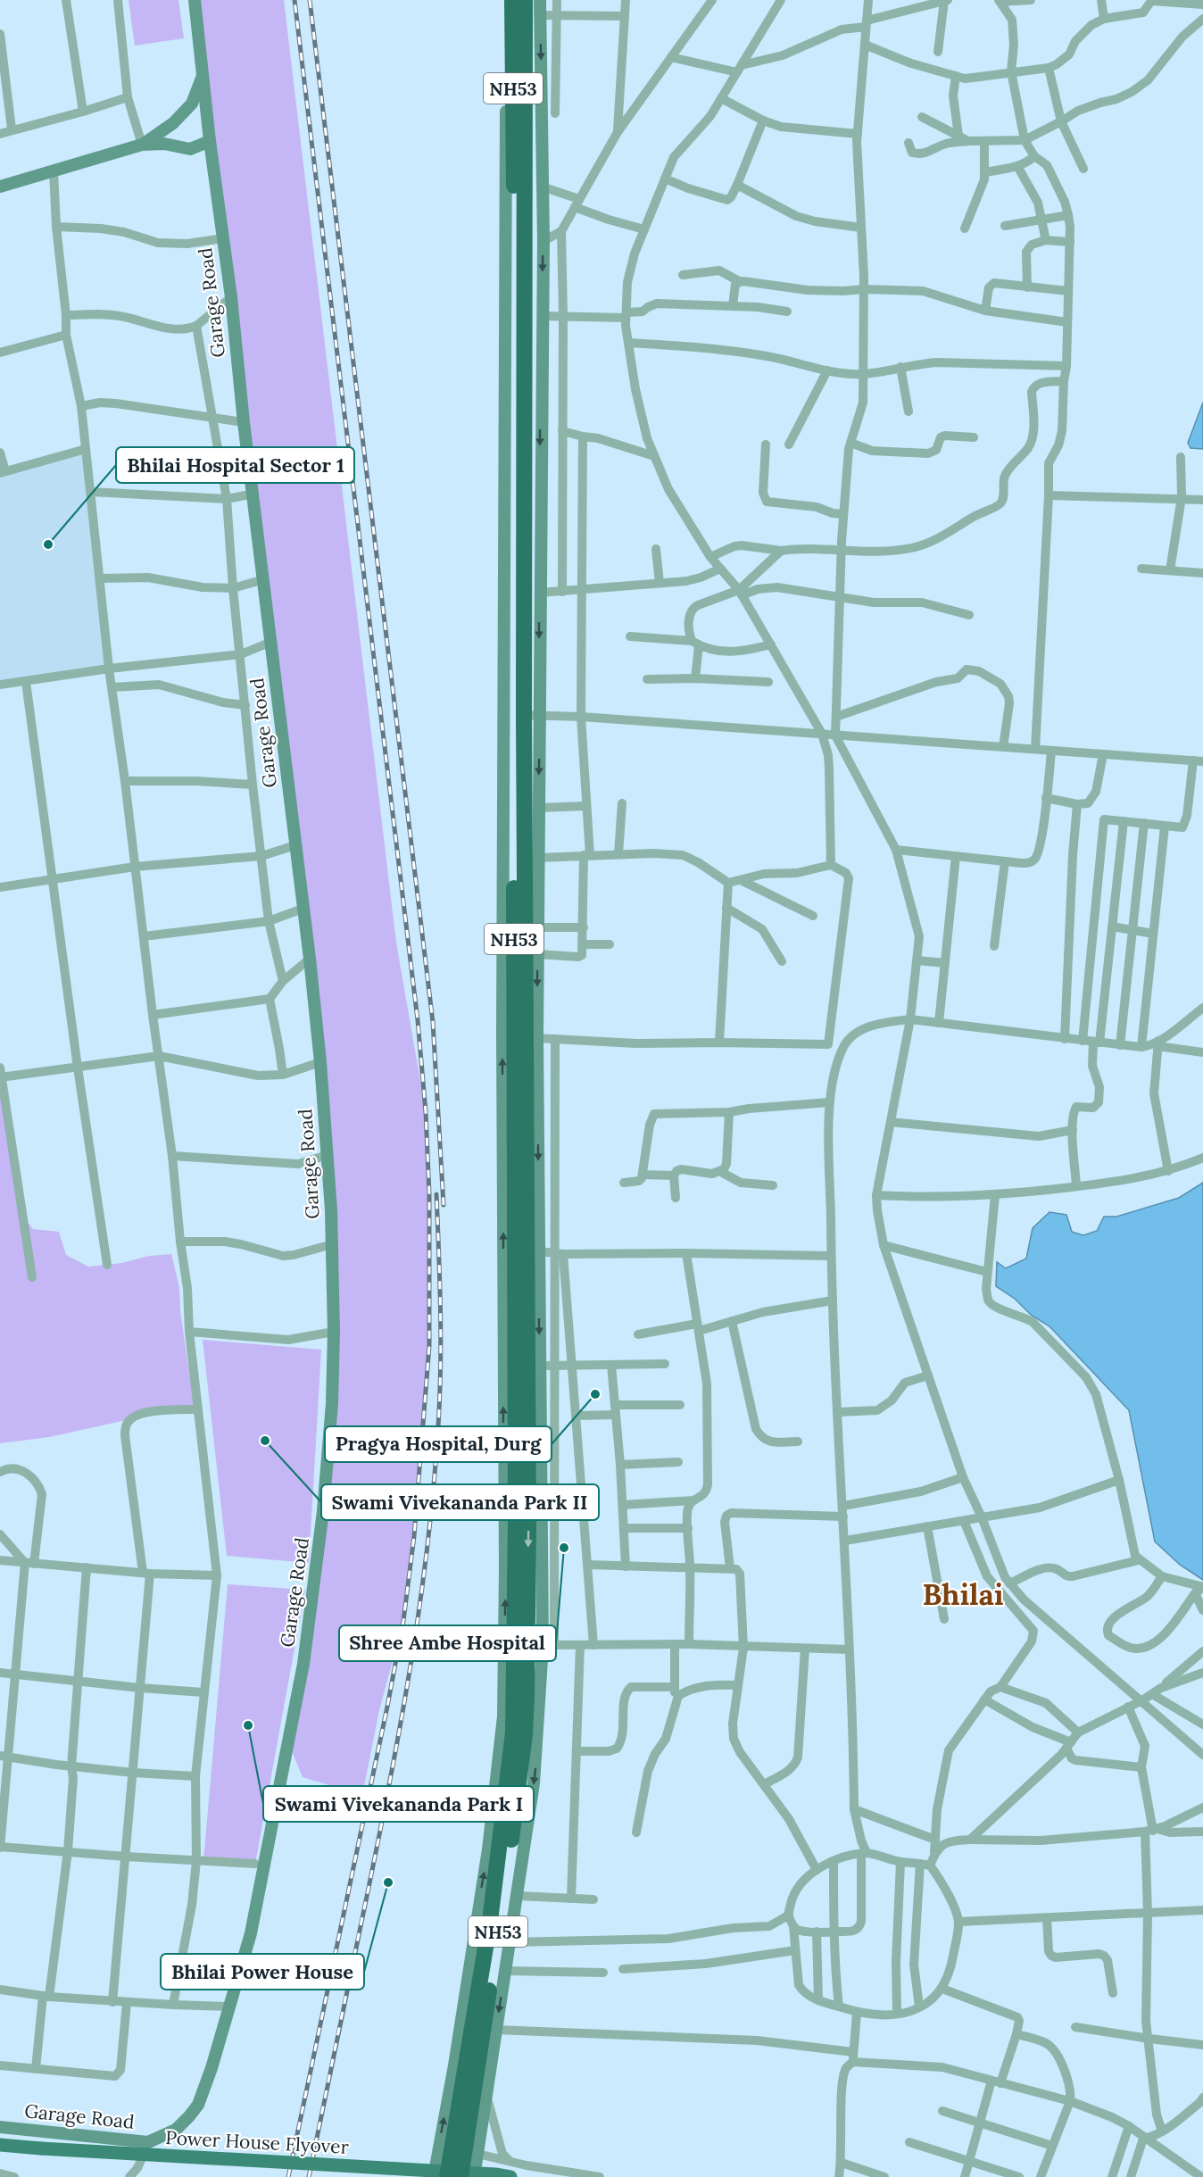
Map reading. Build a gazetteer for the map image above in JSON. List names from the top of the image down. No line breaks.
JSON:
{"streets":{"highway":["NH53"],"main road":["Power House Flyover"],"street":["Garage Road"]},"districts":["Bhilai"],"places":["Bhilai Hospital Sector 1","Pragya Hospital, Durg","Swami Vivekananda Park II","Shree Ambe Hospital","Swami Vivekananda Park I","Bhilai Power House"]}
